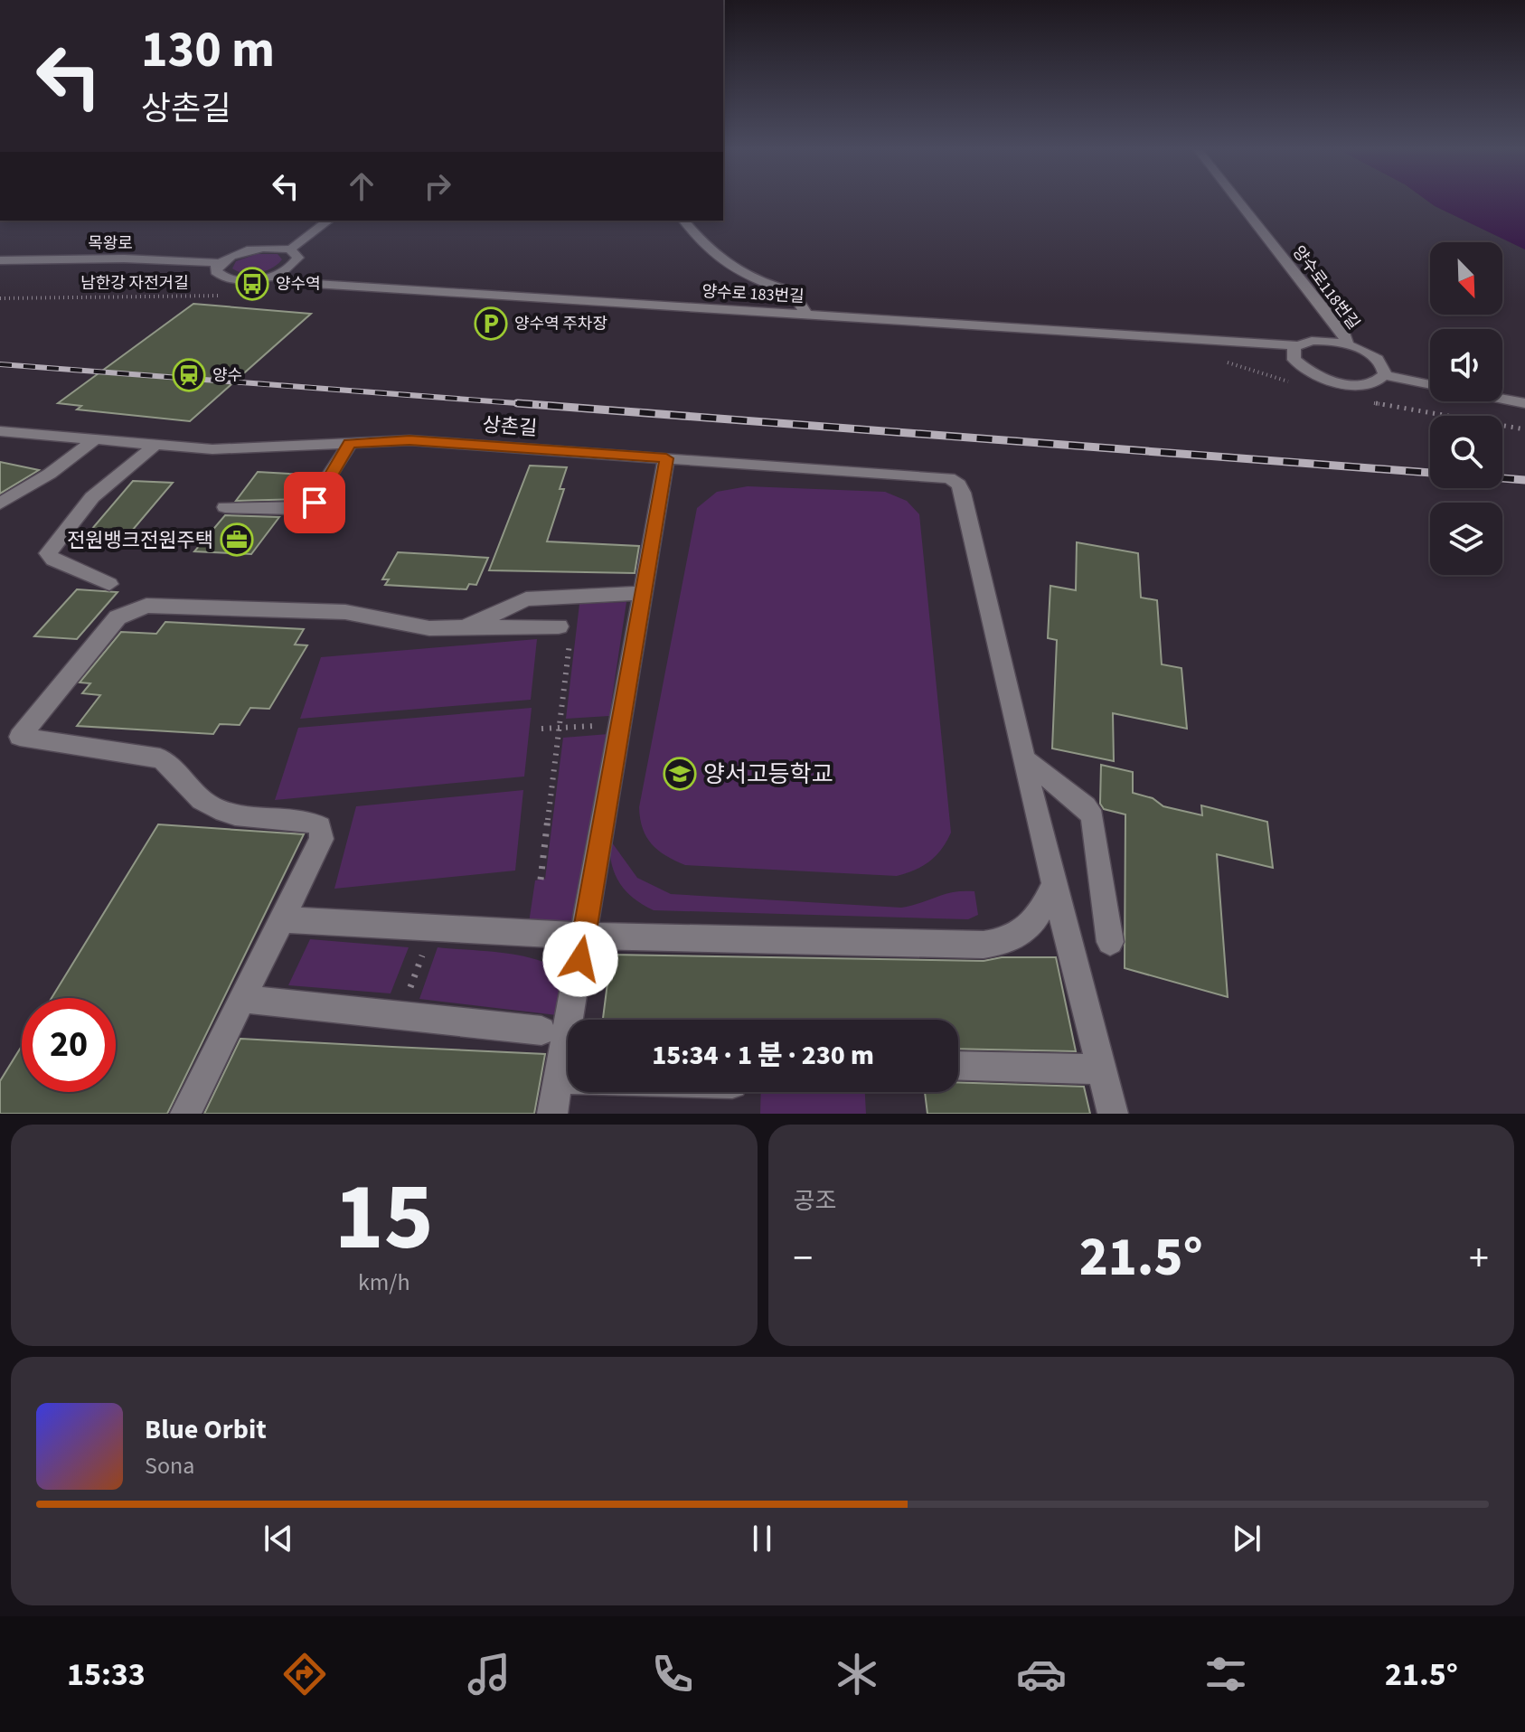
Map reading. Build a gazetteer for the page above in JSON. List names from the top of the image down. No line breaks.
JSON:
{"streets":{"street":["목왕로","양수로118번길","양수로 183번길","상촌길"],"path":["남한강 자전거길"]},"crossings":[["양수로118번길","양수로 183번길"]],"places":{"bus stop":["양수역"],"parking":["양수역 주차장"],"station":["양수"],"office":["전원뱅크전원주택"],"school or university":["양서고등학교"]},"north":"bottom right","page":{"turn":["130 m","상촌길"],"limit":"20","trip":"15:34 · 1 분 · 230 m","tile":[["15","km/h"],"공조"],"heat":["−","21.5°","+"],"song":["Blue Orbit","Sona"],"tabs":["15:33","21.5°"]}}
